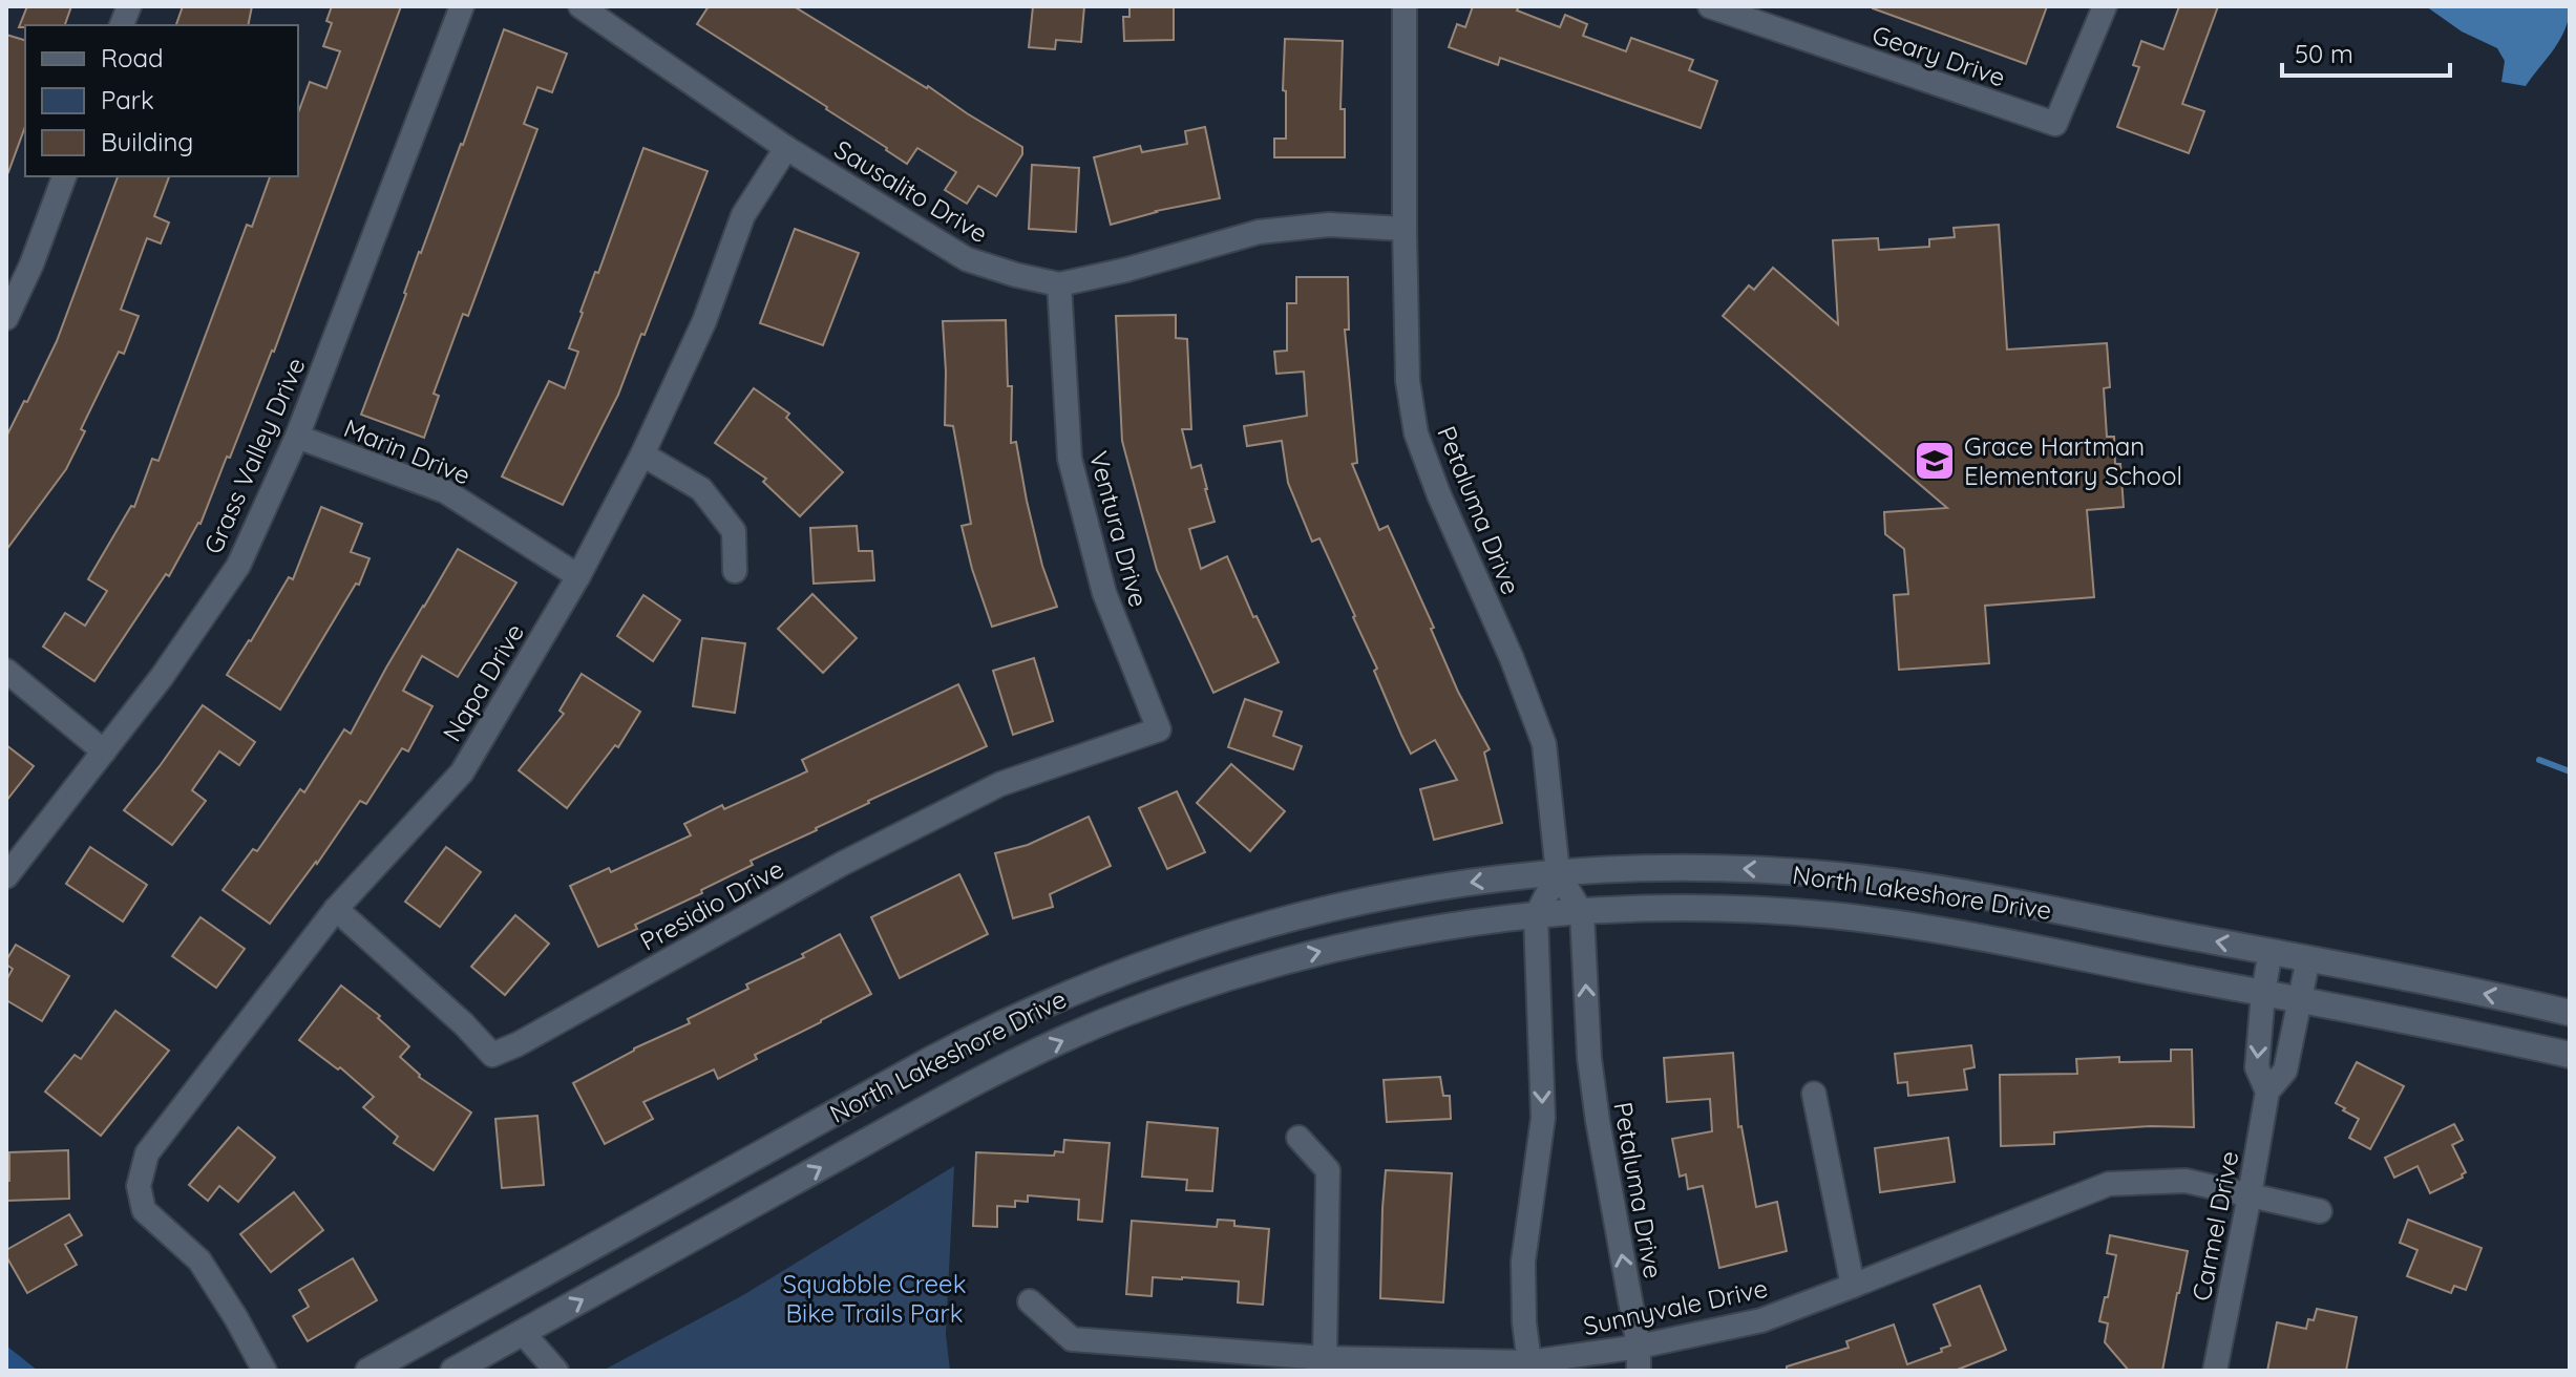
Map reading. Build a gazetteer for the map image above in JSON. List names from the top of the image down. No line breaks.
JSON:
{"streets":{"main road":["North Lakeshore Drive"],"street":["Geary Drive","Sausalito Drive","Marin Drive","Grass Valley Drive","Petaluma Drive","Ventura Drive","Napa Drive","Presidio Drive","Carmel Drive","Sunnyvale Drive"]},"crossings":[["Sausalito Drive","Petaluma Drive"],["Sausalito Drive","Ventura Drive"],["Sausalito Drive","Napa Drive"],["Marin Drive","Grass Valley Drive"],["Marin Drive","Napa Drive"],["Petaluma Drive","North Lakeshore Drive"],["Petaluma Drive","Sunnyvale Drive"],["Ventura Drive","Presidio Drive"],["Napa Drive","Presidio Drive"],["North Lakeshore Drive","Carmel Drive"],["Carmel Drive","Sunnyvale Drive"]],"parks":["Squabble Creek Bike Trails Park"],"places":{"school or university":["Grace Hartman Elementary School"]},"legend":["Road","Park","Building"],"scale_bar":"50 m"}
